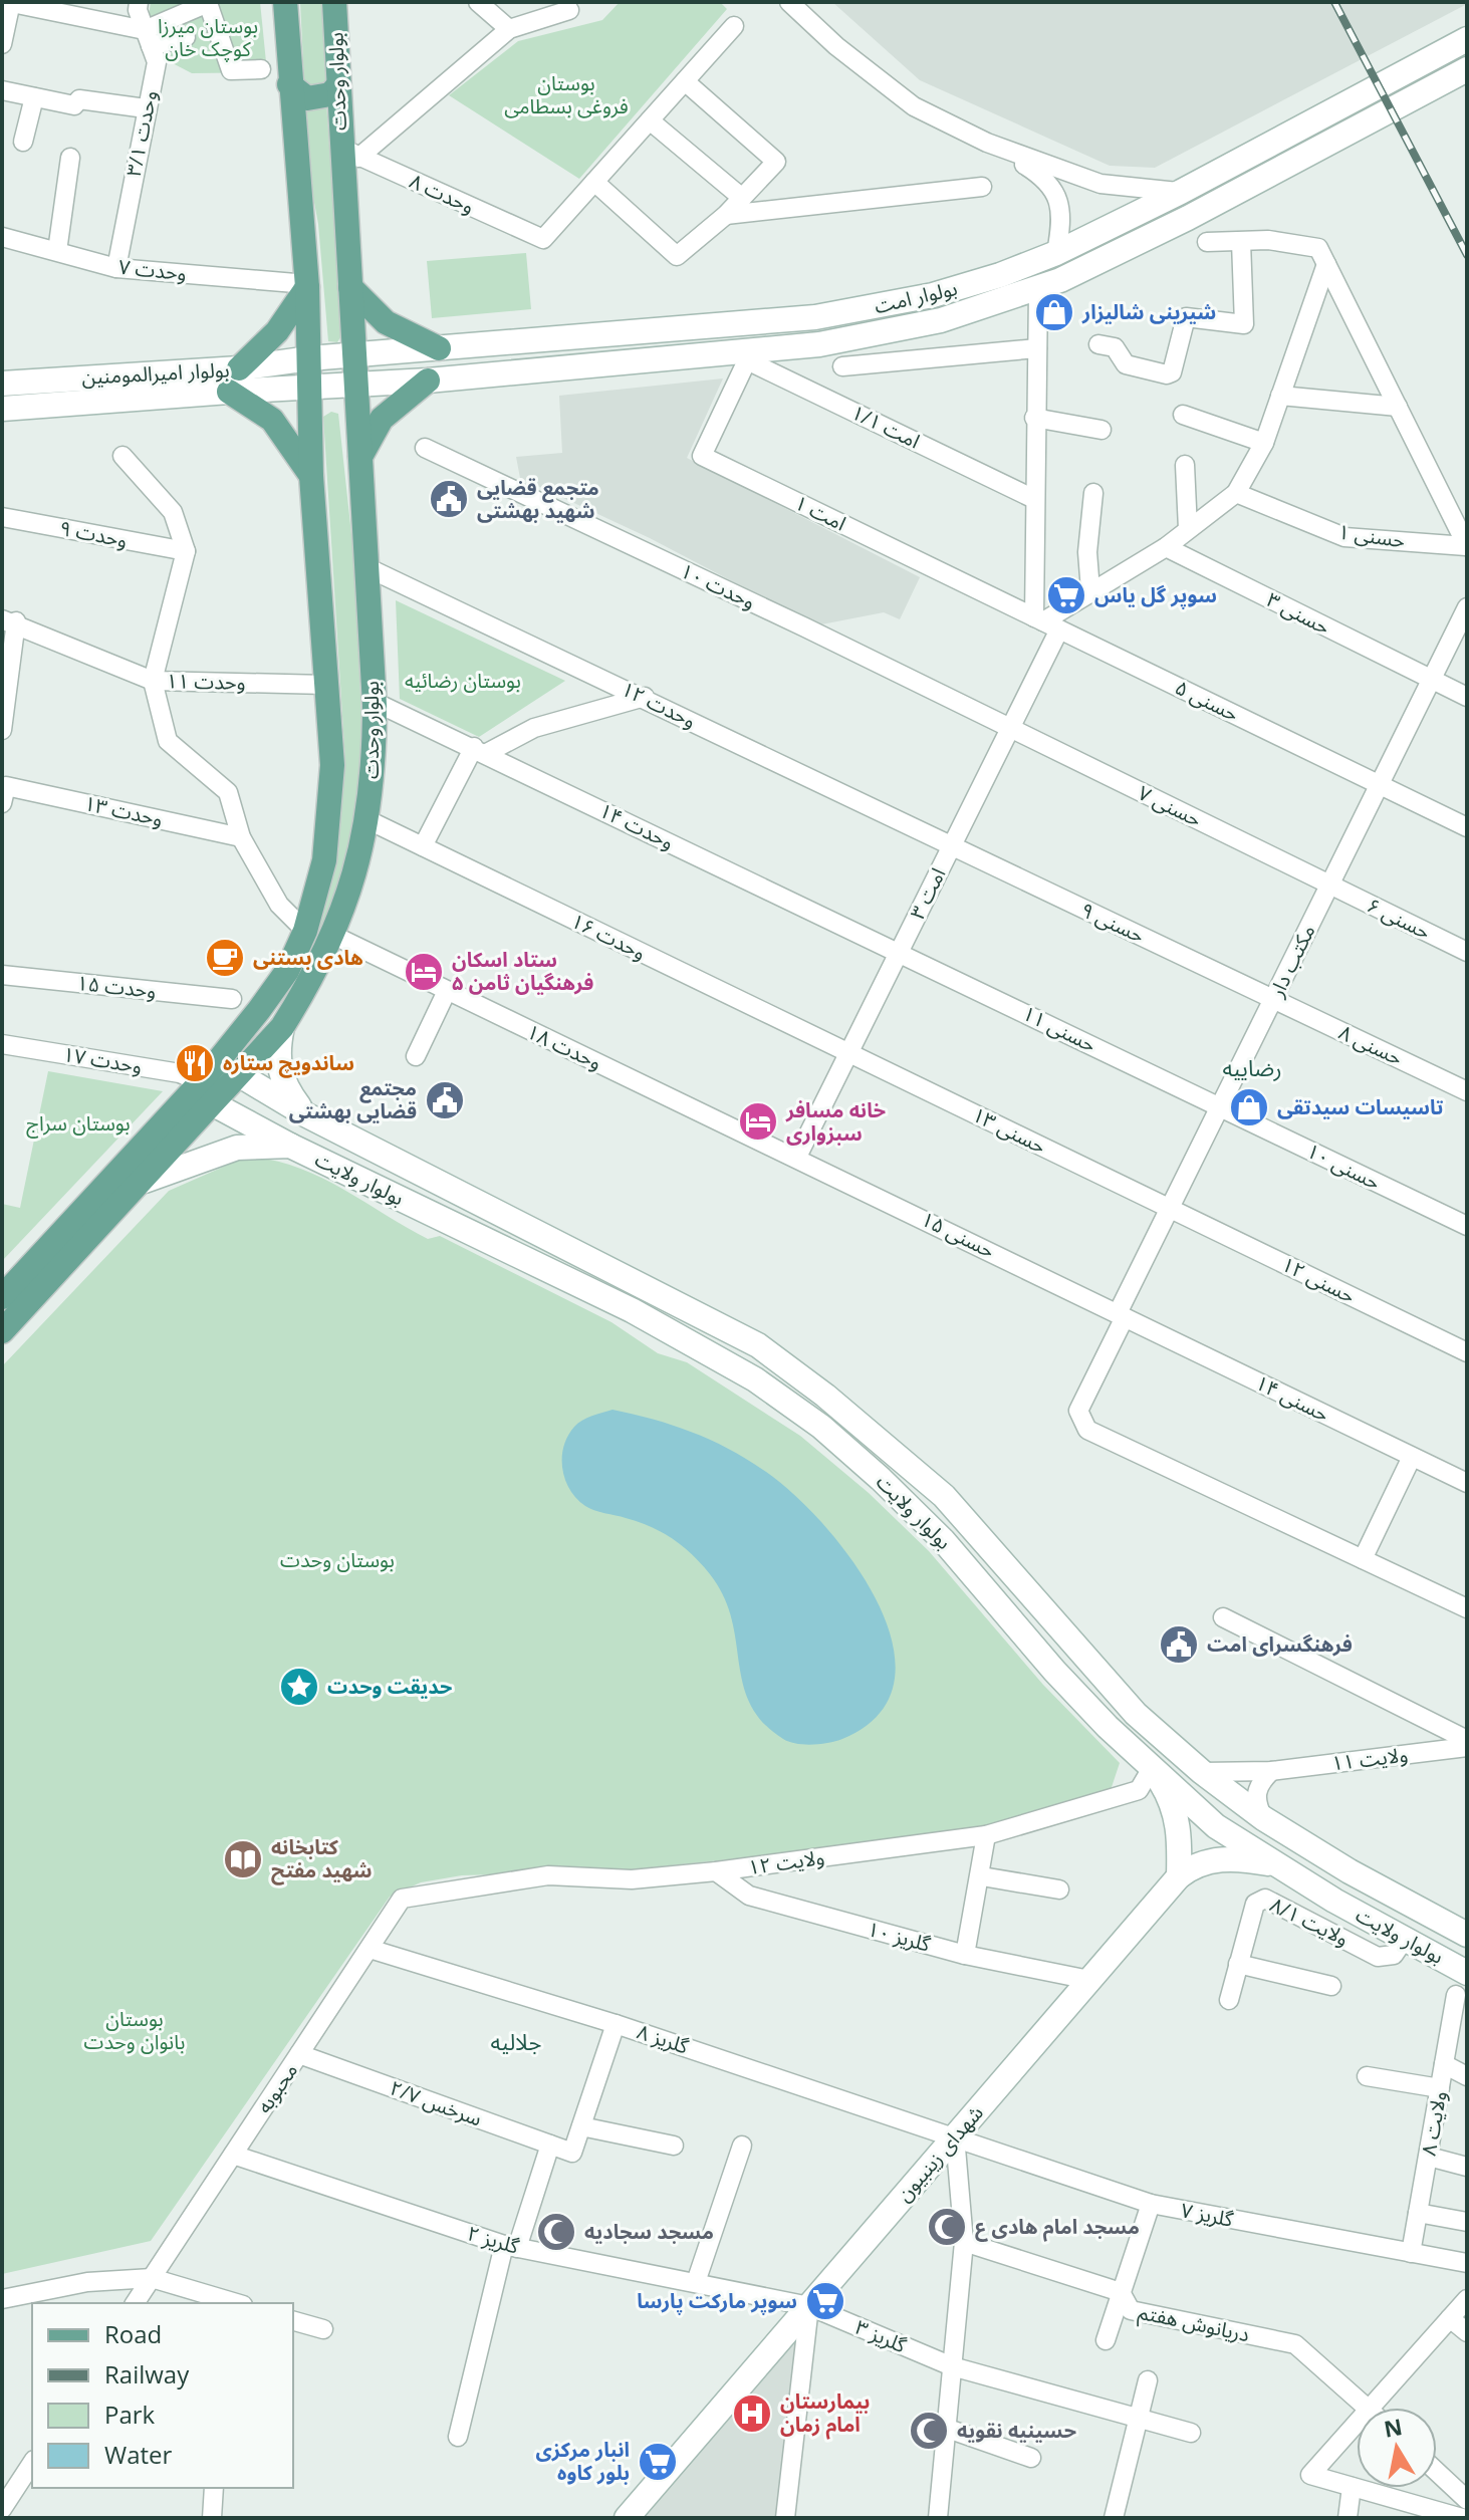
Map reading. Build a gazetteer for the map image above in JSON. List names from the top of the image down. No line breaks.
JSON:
{"streets":{"main road":["بولوار وحدت","بولوار امت","بولوار امیرالمومنین","بولوار ولایت","شهدای زینبیون"],"street":["وحدت ۳/۱","وحدت ۸","وحدت ۷","امت ۱/۱","امت ۱","وحدت ۹","حسنی ۱","وحدت ۱۰","حسنی ۳","وحدت ۱۱","حسنی ۵","وحدت ۱۲","حسنی ۷","وحدت ۱۳","وحدت ۱۴","امت ۳","حسنی ۶","حسنی ۹","وحدت ۱۶","مکتب دار","وحدت ۱۵","حسنی ۱۱","حسنی ۸","وحدت ۱۸","وحدت ۱۷","حسنی ۱۳","حسنی ۱۰","حسنی ۱۵","حسنی ۱۲","حسنی ۱۴","ولایت ۱۱","ولایت ۱۲","ولایت ۸/۱","گلریز ۱۰","گلریز ۸","محبوبه","سرخس ۲/۷","ولایت ۸","گلریز ۷","گلریز ۲","دریانوش هفتم","گلریز ۳"]},"crossings":[["بولوار وحدت","وحدت ۸"],["بولوار وحدت","وحدت ۷"],["بولوار وحدت","بولوار امت"],["بولوار وحدت","بولوار امیرالمومنین"],["بولوار وحدت","وحدت ۱۱"],["بولوار وحدت","وحدت ۱۲"],["بولوار وحدت","وحدت ۱۴"],["بولوار وحدت","وحدت ۱۶"],["بولوار وحدت","وحدت ۱۸"],["بولوار وحدت","وحدت ۱۷"],["بولوار وحدت","بولوار ولایت"],["وحدت ۳/۱","وحدت ۷"],["بولوار امت","بولوار امیرالمومنین"],["بولوار امت","امت ۱/۱"],["بولوار امت","امت ۱"],["بولوار امت","امت ۳"],["امت ۱/۱","امت ۱"],["امت ۱/۱","امت ۳"],["امت ۱","حسنی ۵"],["امت ۱","امت ۳"],["وحدت ۱۰","حسنی ۷"],["وحدت ۱۰","امت ۳"],["حسنی ۳","مکتب دار"],["حسنی ۵","امت ۳"],["حسنی ۵","مکتب دار"],["وحدت ۱۲","امت ۳"],["وحدت ۱۲","حسنی ۹"],["حسنی ۷","امت ۳"],["حسنی ۷","حسنی ۶"],["حسنی ۷","مکتب دار"],["وحدت ۱۴","امت ۳"],["وحدت ۱۴","حسنی ۱۱"],["امت ۳","حسنی ۹"],["امت ۳","وحدت ۱۶"],["امت ۳","حسنی ۱۱"],["امت ۳","وحدت ۱۸"],["امت ۳","حسنی ۱۳"],["امت ۳","حسنی ۱۵"],["حسنی ۶","مکتب دار"],["حسنی ۹","مکتب دار"],["حسنی ۹","حسنی ۸"],["وحدت ۱۶","حسنی ۱۳"],["مکتب دار","حسنی ۱۱"],["مکتب دار","حسنی ۸"],["مکتب دار","حسنی ۱۳"],["مکتب دار","حسنی ۱۰"],["مکتب دار","حسنی ۱۵"],["مکتب دار","حسنی ۱۲"],["مکتب دار","حسنی ۱۴"],["حسنی ۱۱","حسنی ۱۰"],["وحدت ۱۸","حسنی ۱۵"],["حسنی ۱۳","حسنی ۱۲"],["بولوار ولایت","ولایت ۱۱"],["بولوار ولایت","ولایت ۱۲"],["بولوار ولایت","ولایت ۸/۱"],["بولوار ولایت","ولایت ۸"],["حسنی ۱۵","حسنی ۱۴"],["ولایت ۱۲","گلریز ۱۰"],["ولایت ۱۲","محبوبه"],["گلریز ۱۰","شهدای زینبیون"],["گلریز ۸","محبوبه"],["گلریز ۸","شهدای زینبیون"],["گلریز ۸","گلریز ۷"],["محبوبه","سرخس ۲/۷"],["محبوبه","گلریز ۲"],["ولایت ۸","گلریز ۷"],["شهدای زینبیون","گلریز ۷"],["شهدای زینبیون","گلریز ۲"],["شهدای زینبیون","گلریز ۳"],["گلریز ۲","گلریز ۳"]],"districts":["رضاییه","جلالیه"],"parks":["بوستان میرزا کوچک خان","بوستان فروغی بسطامی","بوستان رضائیه","بوستان سراج","بوستان وحدت","بوستان بانوان وحدت"],"places":{"shop":["شیرینی شالیزار","تاسیسات سیدتقی"],"public building":["متجمع قضایی شهید بهشتی","مجتمع قضایی بهشتی","فرهنگسرای امت"],"supermarket":["سوپر گل یاس","سوپر مارکت پارسا","انبار مرکزی بلور کاوه"],"cafe":["هادی بستنی"],"hotel":["ستاد اسکان فرهنگیان ثامن ۵","خانه مسافر سبزواری"],"restaurant":["ساندویچ ستاره"],"place":["حدیقت وحدت"],"library":["کتابخانه شهید مفتح"],"mosque":["مسجد امام هادی ع","مسجد سجادیه","حسینیه نقویه"],"hospital":["بیمارستان امام زمان"]},"legend":["Road","Railway","Park","Water"],"north":"top"}
